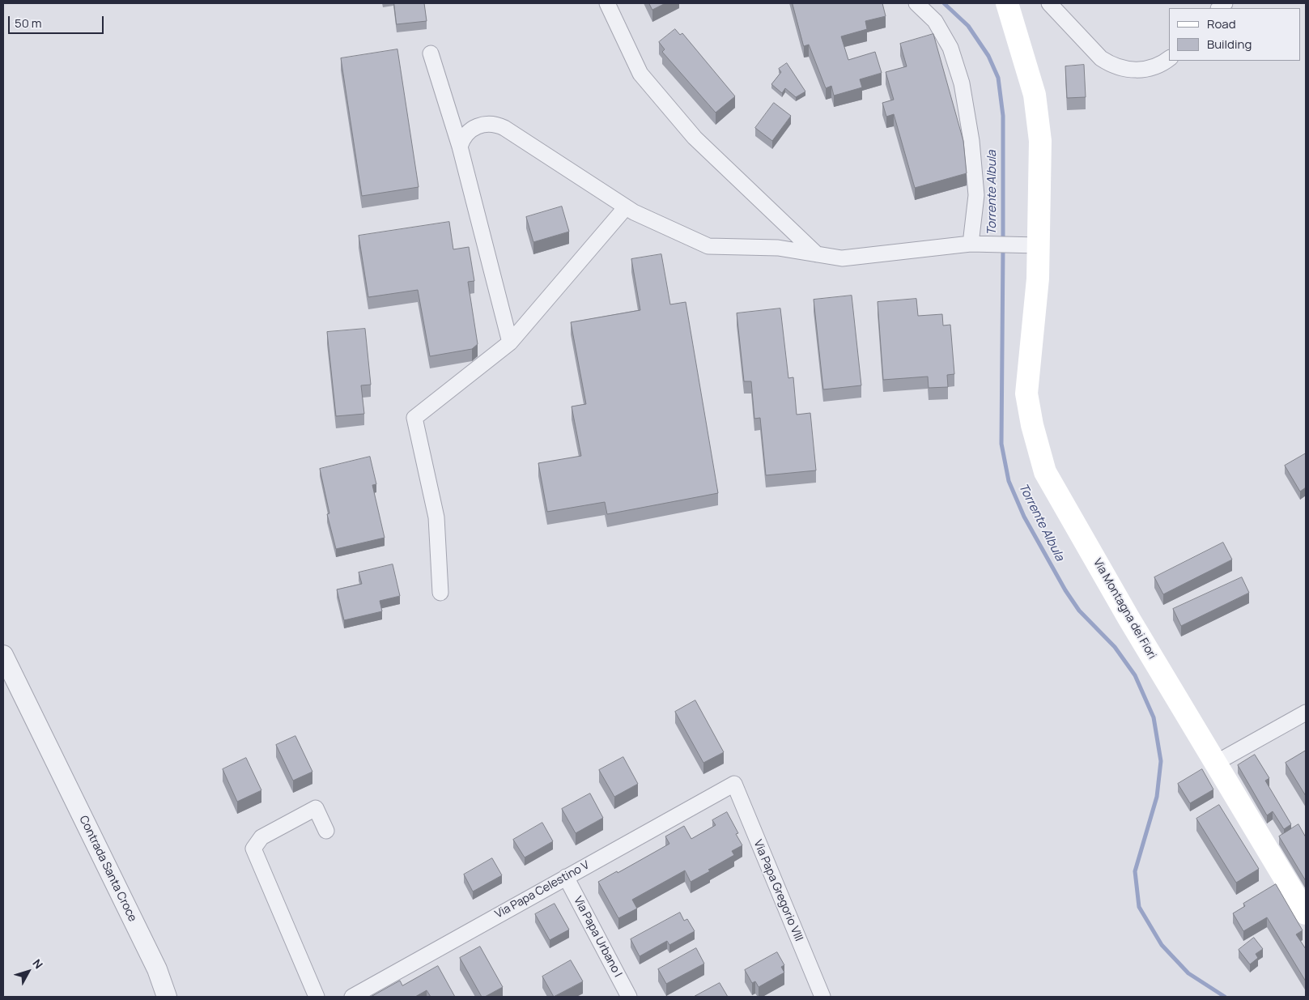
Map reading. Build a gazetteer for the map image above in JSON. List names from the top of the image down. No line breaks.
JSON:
{"streets":{"main road":["Via Montagna dei Fiori"],"street":["Contrada Santa Croce","Via Papa Celestino V","Via Papa Gregorio VIII","Via Papa Urbano I"]},"crossings":[["Via Papa Celestino V","Via Papa Gregorio VIII"],["Via Papa Celestino V","Via Papa Urbano I"]],"water":["Torrente Albula"],"legend":["Road","Building"],"scale_bar":"50 m","north":"top right"}
